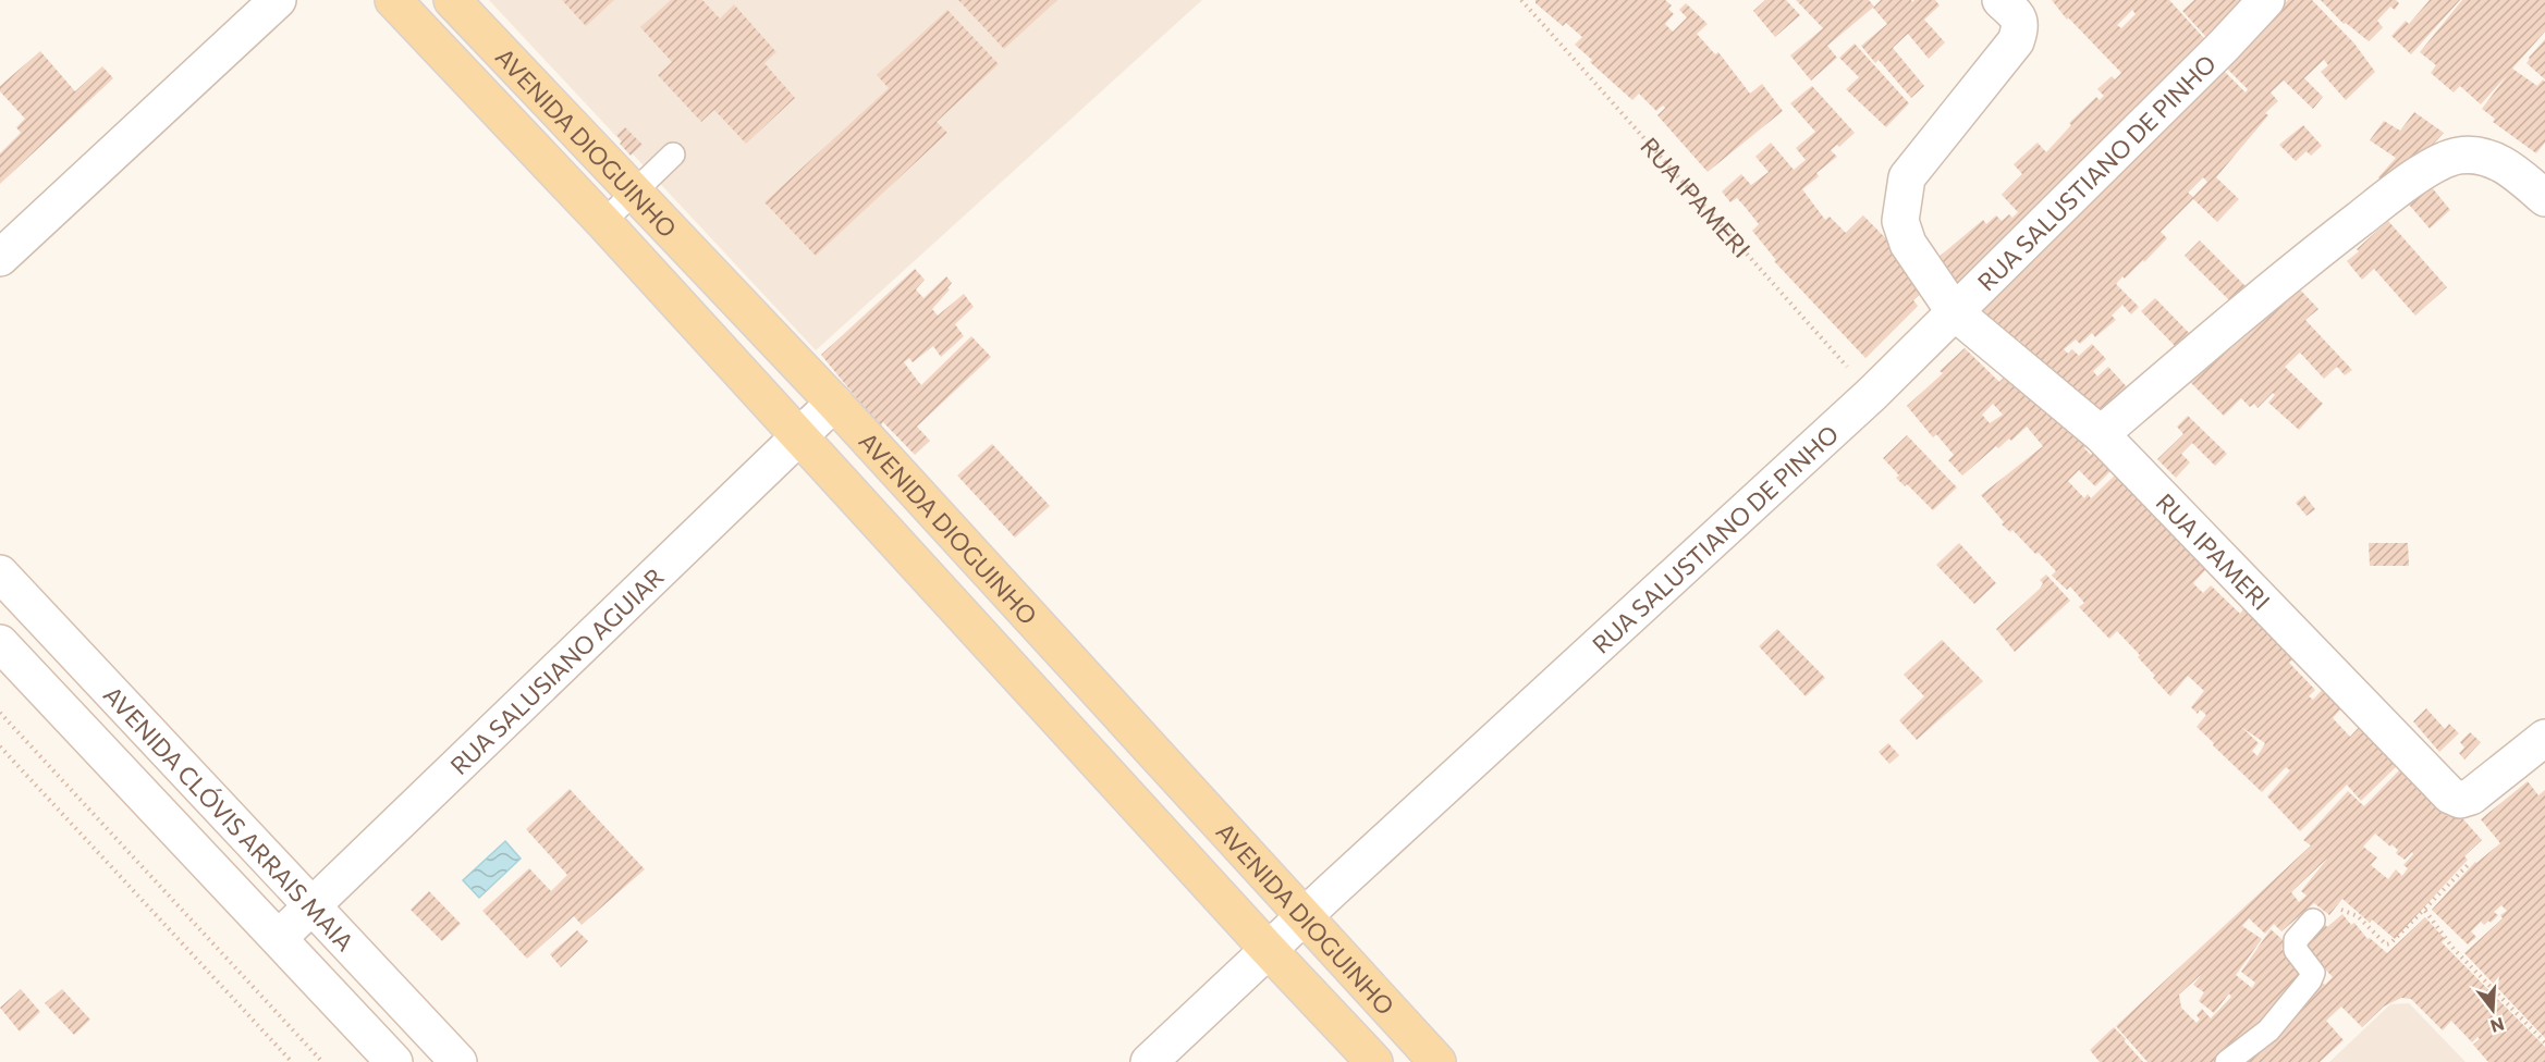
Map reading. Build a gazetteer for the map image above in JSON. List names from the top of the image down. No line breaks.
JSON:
{"streets":{"main road":["AVENIDA DIOGUINHO"],"street":["RUA SALUSTIANO DE PINHO","RUA IPAMERI","RUA SALUSIANO AGUIAR","AVENIDA CLÓVIS ARRAIS MAIA"]},"crossings":[["AVENIDA DIOGUINHO","RUA SALUSTIANO DE PINHO"],["AVENIDA DIOGUINHO","RUA SALUSIANO AGUIAR"],["RUA SALUSTIANO DE PINHO","RUA IPAMERI"],["RUA SALUSIANO AGUIAR","AVENIDA CLÓVIS ARRAIS MAIA"]],"north":"bottom"}
